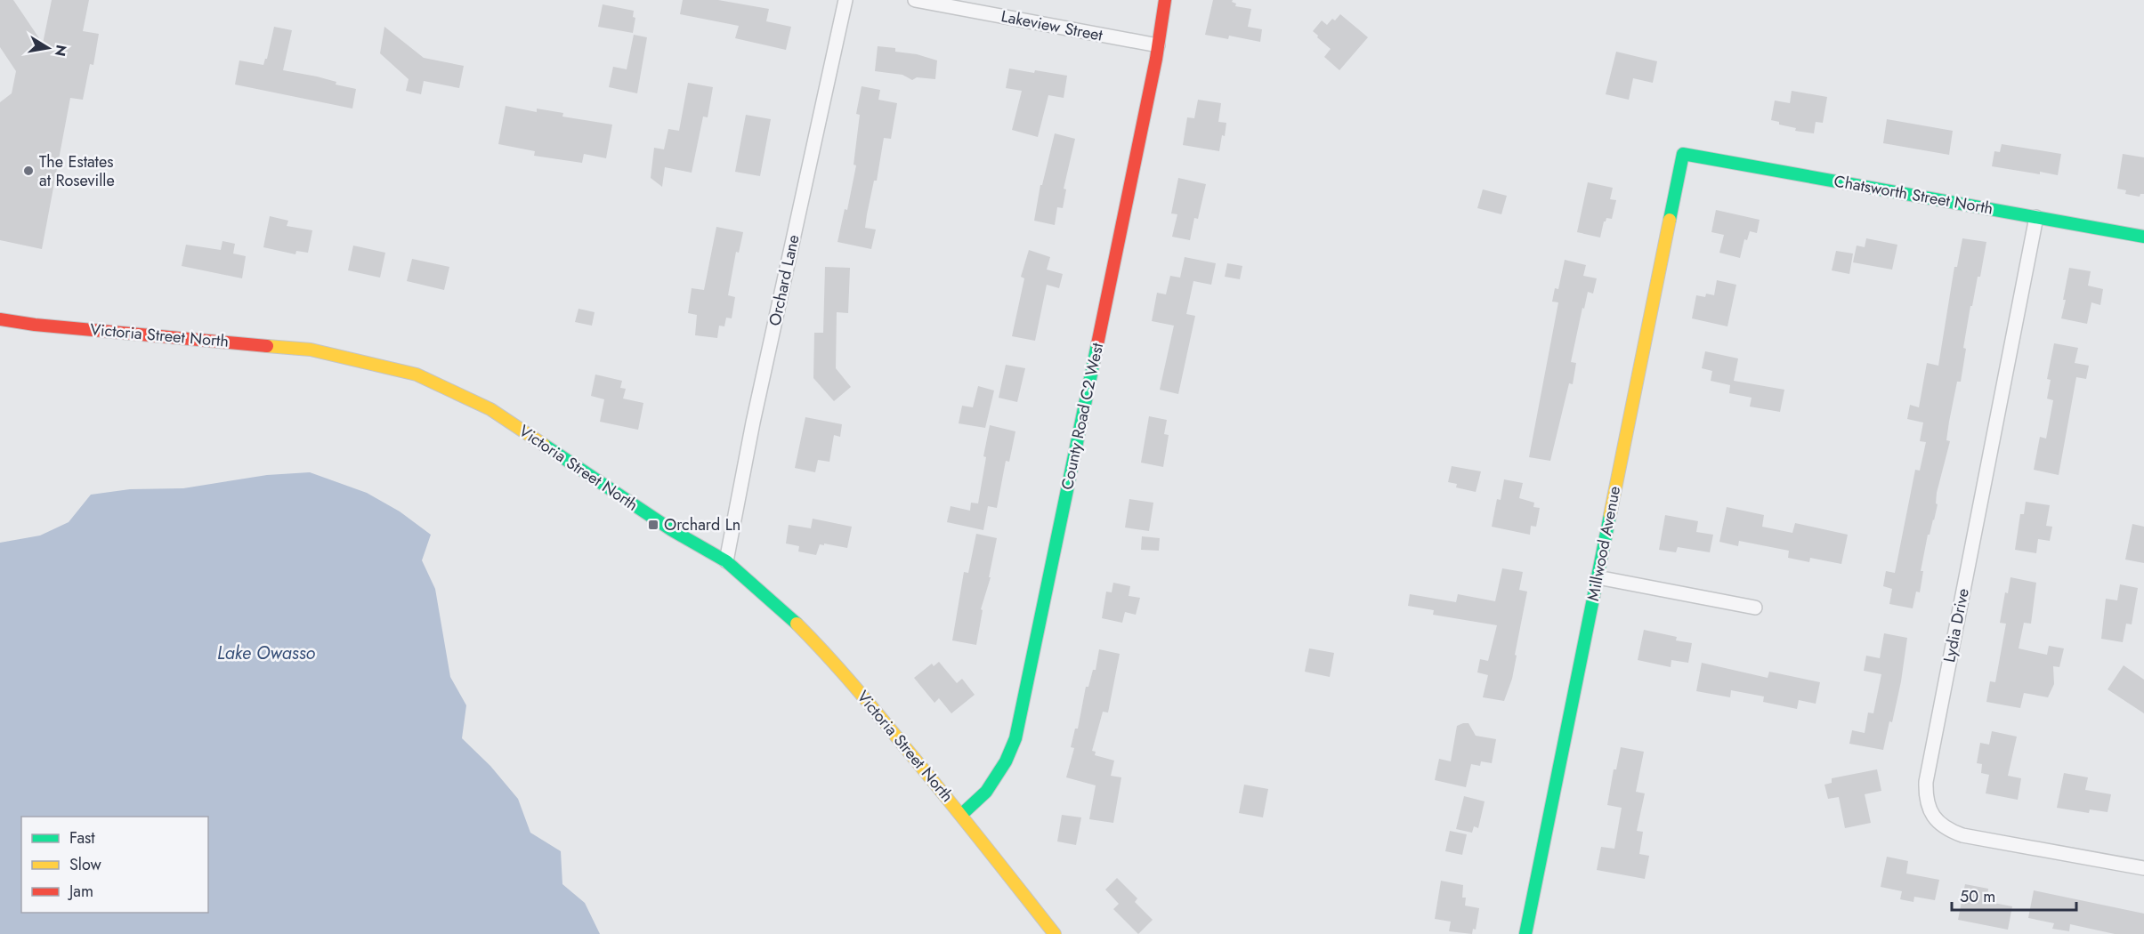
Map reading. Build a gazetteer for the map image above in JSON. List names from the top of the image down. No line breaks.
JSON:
{"streets":{"street":["Lakeview Street","Chatsworth Street North","Orchard Lane","Victoria Street North","County Road C2 West","Millwood Avenue","Lydia Drive"]},"crossings":[["Lakeview Street","County Road C2 West"],["Chatsworth Street North","Millwood Avenue"],["Chatsworth Street North","Lydia Drive"],["Orchard Lane","Victoria Street North"],["Victoria Street North","County Road C2 West"]],"water":["Lake Owasso"],"places":{"other":["The Estates at Roseville"],"transit":["Orchard Ln"]},"legend":["Fast","Slow","Jam"],"scale_bar":"50 m","north":"right"}
